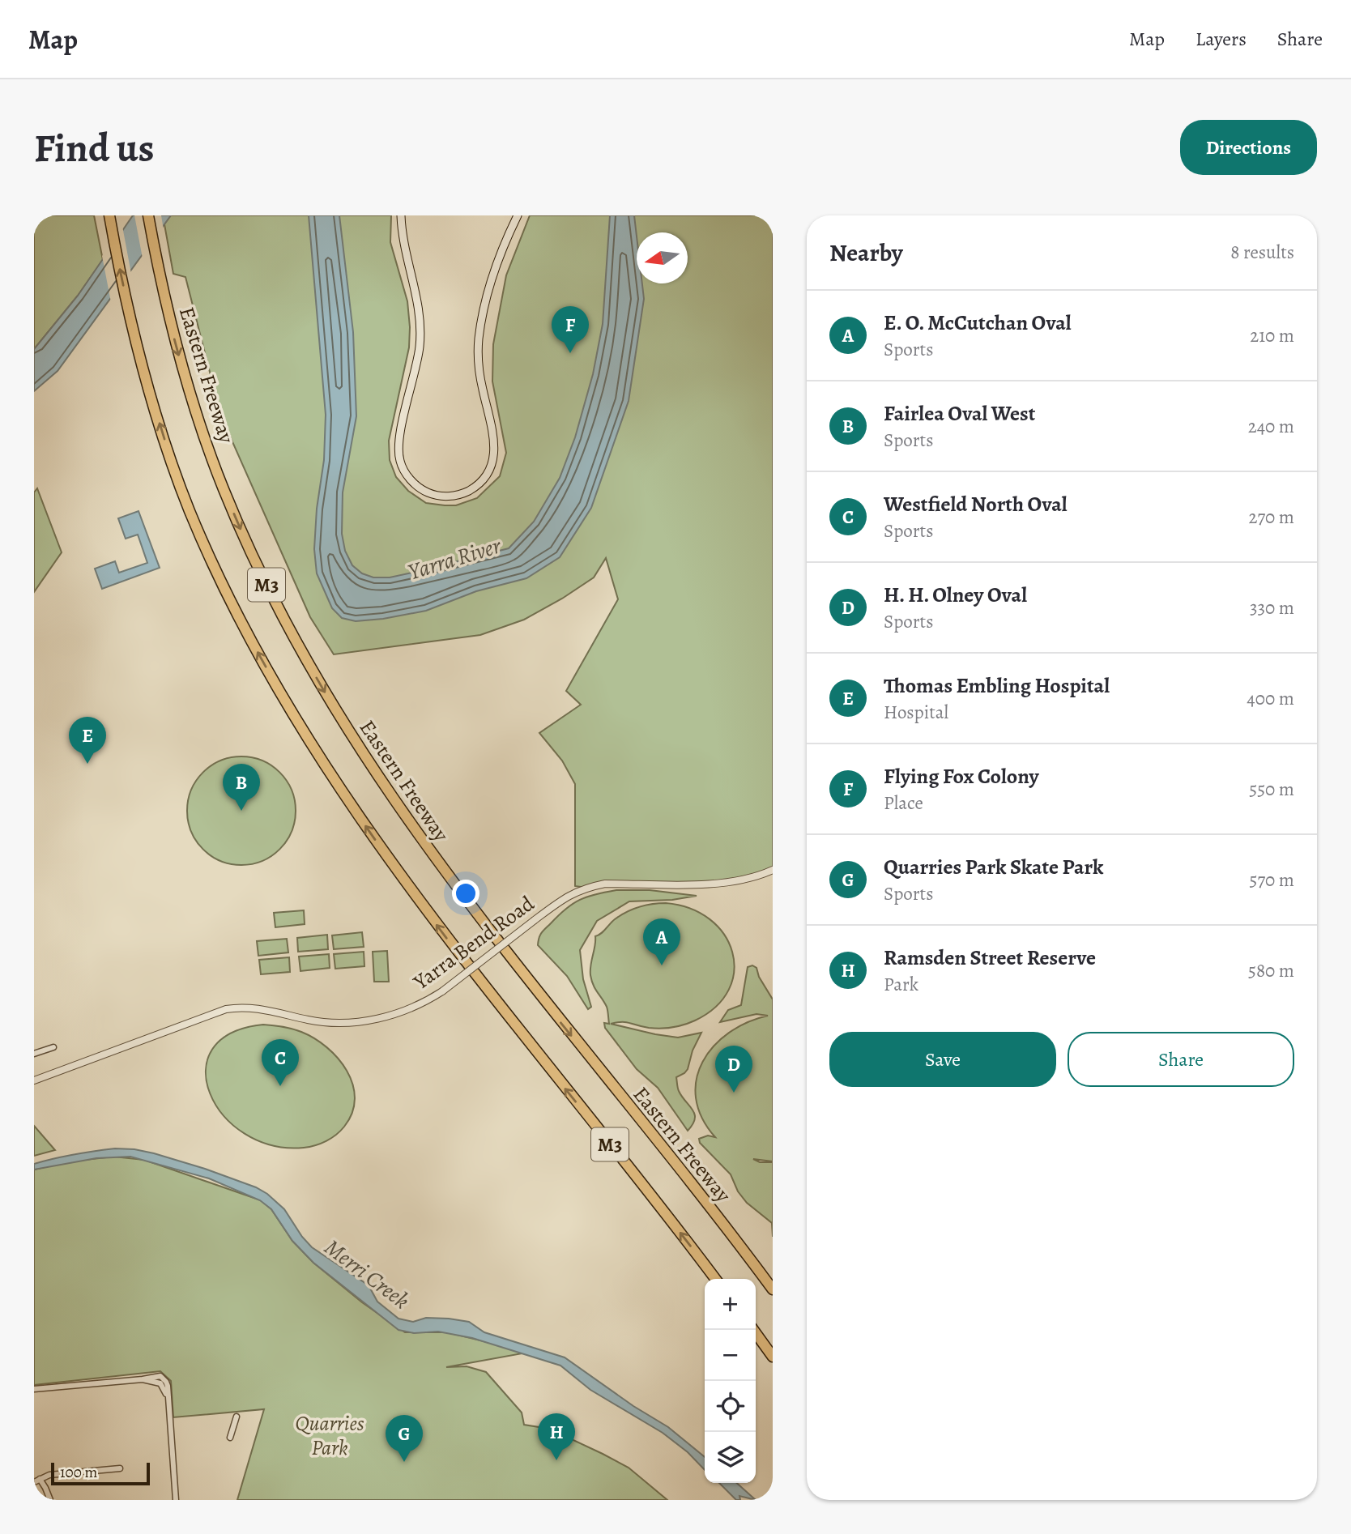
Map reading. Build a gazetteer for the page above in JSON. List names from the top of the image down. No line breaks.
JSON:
{"streets":{"highway":["Eastern Freeway","M3"],"street":["Yarra Bend Road"]},"water":["Yarra River","Merri Creek"],"parks":["Quarries Park"],"scale_bar":"100 m","north":"left","page":{"header":"Map","nav":["Map","Layers","Share"],"buttons":["Directions",["Save","Share"]],"title":"Find us","heading":["Nearby","8 results"],"list":[{"mark":"A","name":"E. O. McCutchan Oval","note":"Sports","value":"210 m"},{"mark":"B","name":"Fairlea Oval West","note":"Sports","value":"240 m"},{"mark":"C","name":"Westfield North Oval","note":"Sports","value":"270 m"},{"mark":"D","name":"H. H. Olney Oval","note":"Sports","value":"330 m"},{"mark":"E","name":"Thomas Embling Hospital","note":"Hospital","value":"400 m"},{"mark":"F","name":"Flying Fox Colony","note":"Place","value":"550 m"},{"mark":"G","name":"Quarries Park Skate Park","note":"Sports","value":"570 m"},{"mark":"H","name":"Ramsden Street Reserve","note":"Park","value":"580 m"}],"pins":["F","E","B","A","C","D","H","G"],"map_buttons":["+","−"],"scale":"100 m"}}
